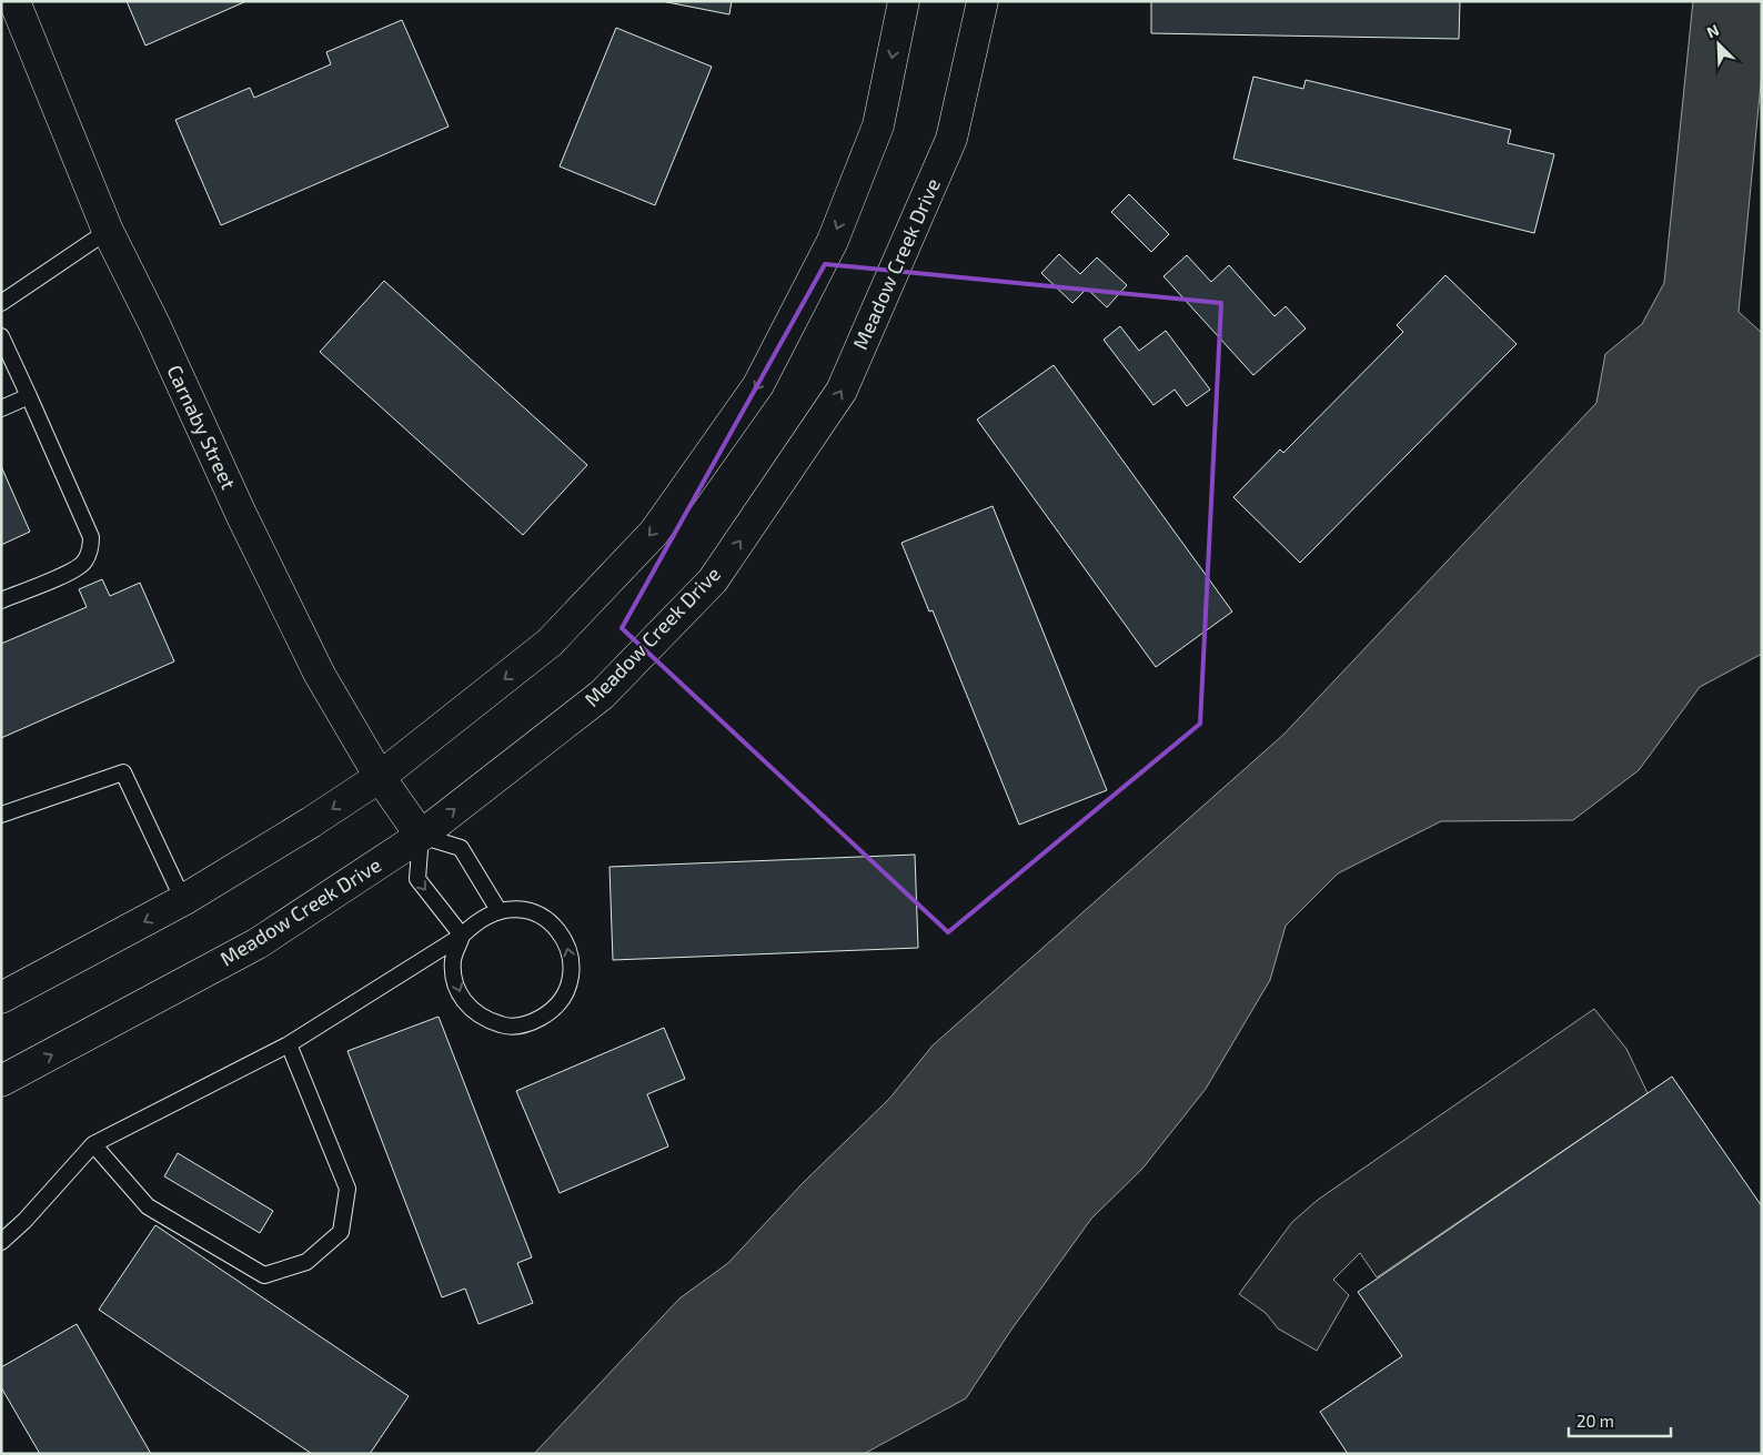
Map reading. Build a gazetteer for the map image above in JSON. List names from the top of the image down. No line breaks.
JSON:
{"streets":{"street":["Meadow Creek Drive","Carnaby Street"]},"crossings":[["Meadow Creek Drive","Carnaby Street"]],"scale_bar":"20 m","north":"top left"}
